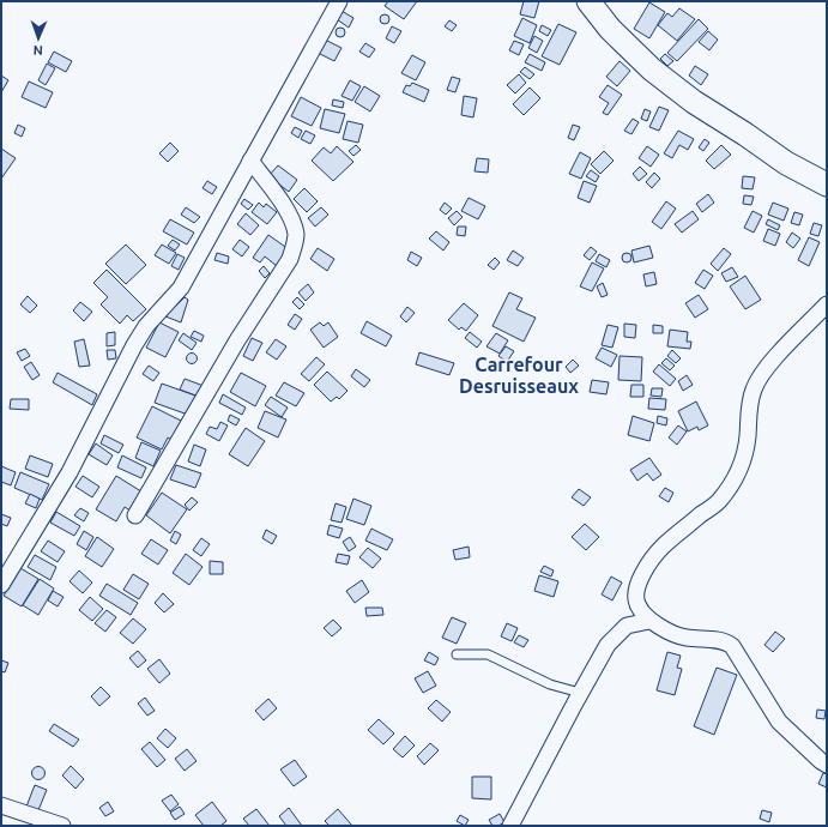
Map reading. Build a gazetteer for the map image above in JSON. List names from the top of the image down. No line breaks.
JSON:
{"districts":["Carrefour Desruisseaux"],"north":"bottom"}
